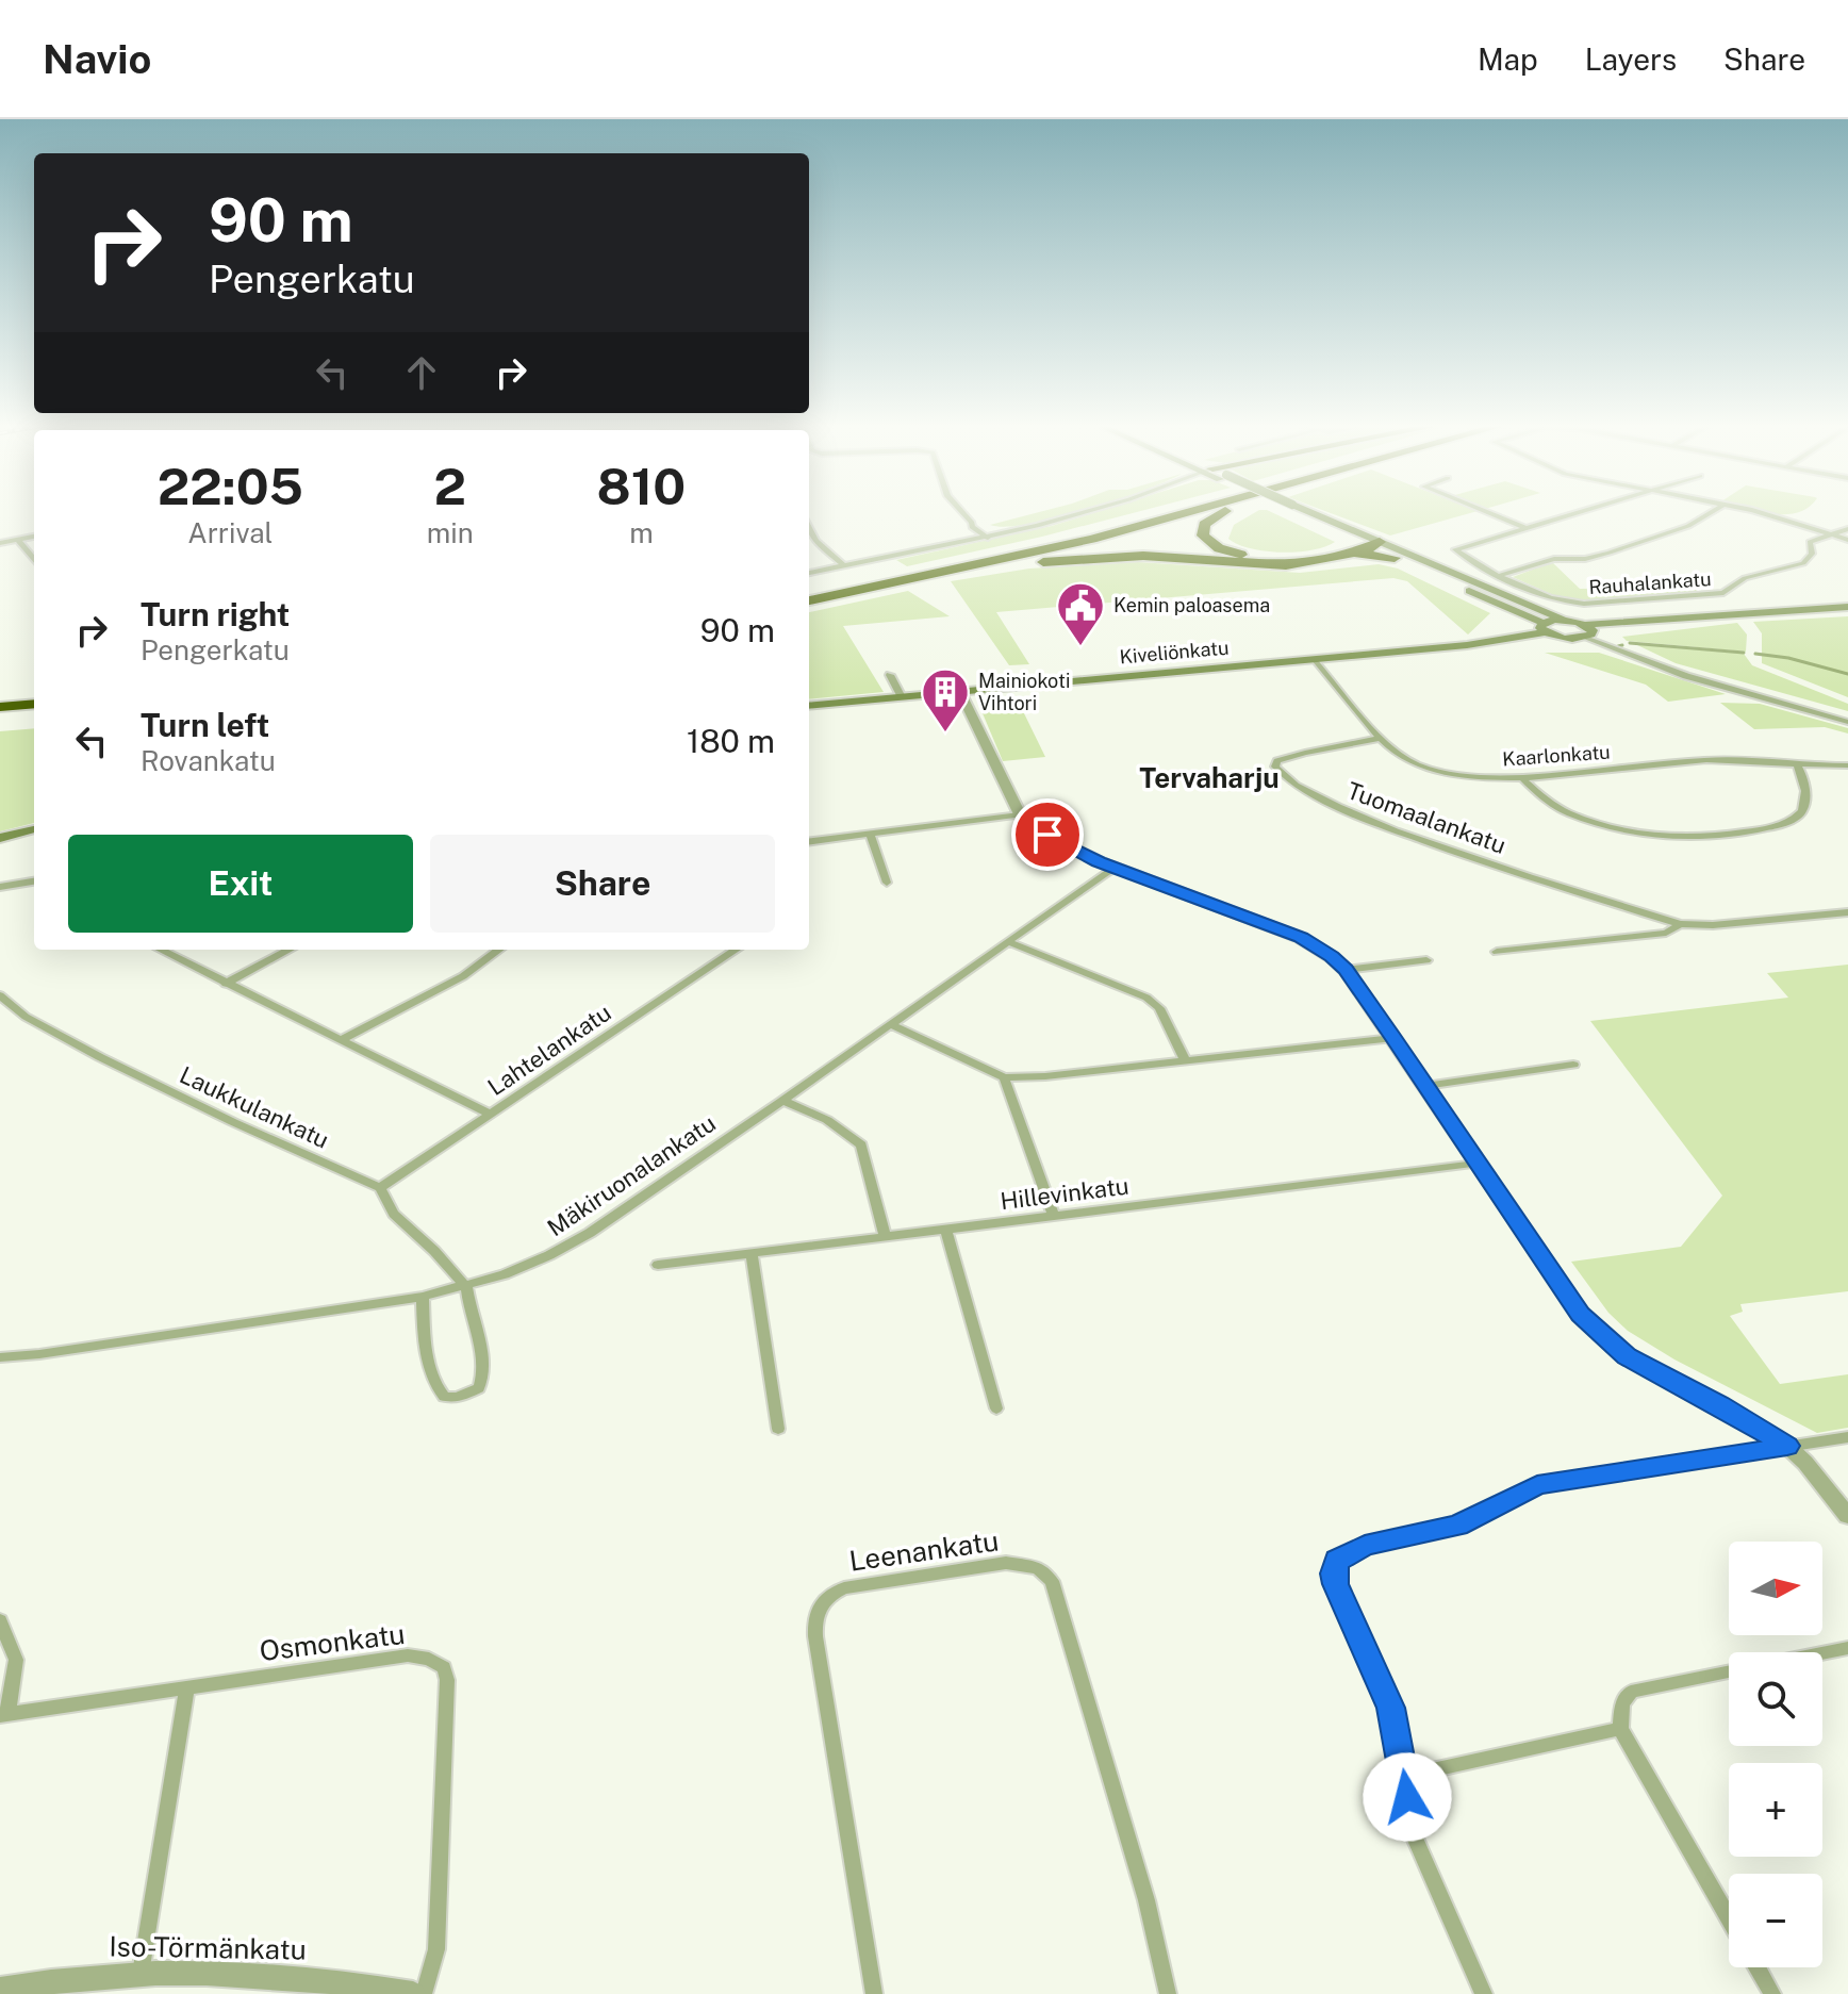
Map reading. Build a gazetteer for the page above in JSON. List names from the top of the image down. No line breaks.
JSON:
{"streets":{"main road":["Kiveliönkatu"],"street":["Rauhalankatu","Kaarlonkatu","Tuomaalankatu","Lahtelankatu","Laukkulankatu","Mäkiruonalankatu","Hillevinkatu","Leenankatu","Osmonkatu","Iso-Törmänkatu"]},"crossings":[["Kiveliönkatu","Kaarlonkatu"],["Kaarlonkatu","Tuomaalankatu"],["Lahtelankatu","Laukkulankatu"]],"districts":["Tervaharju"],"places":{"public building":["Kemin paloasema"],"building":["Mainiokoti Vihtori"]},"north":"right","page":{"header":"Navio","nav":["Map","Layers","Share"],"turn":["90 m","Pengerkatu"],"eta":["22:05","Arrival","2","min","810","m"],"list":[{"name":"Turn right","note":"Pengerkatu","value":"90 m"},{"name":"Turn left","note":"Rovankatu","value":"180 m"}],"buttons":["Exit","Share"],"map_buttons":["+","−"]}}
